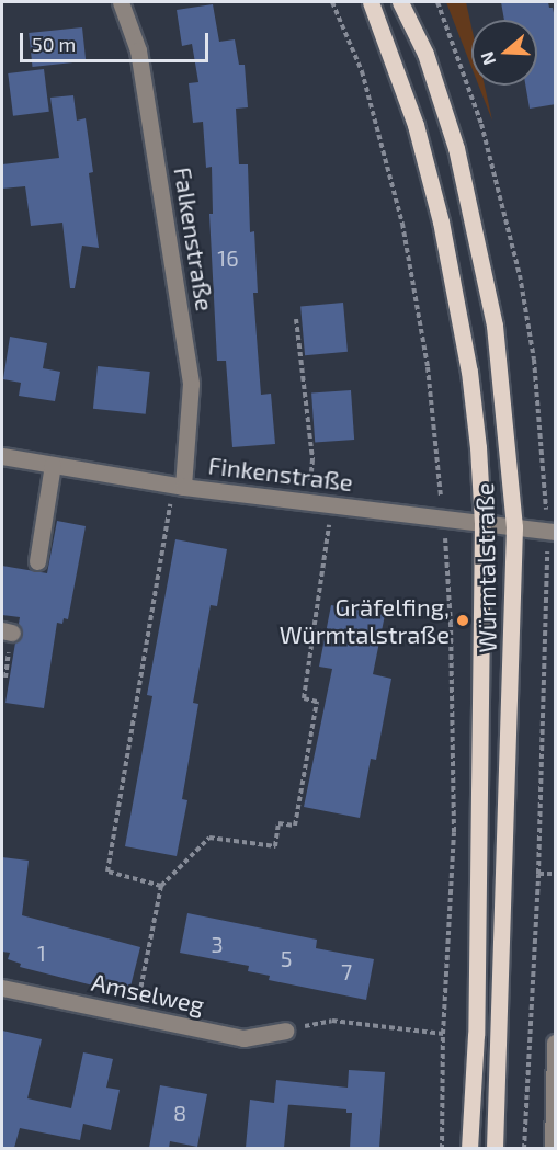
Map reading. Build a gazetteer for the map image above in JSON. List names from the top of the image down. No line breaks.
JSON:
{"streets":{"main road":["Würmtalstraße"],"street":["Falkenstraße","Finkenstraße","Amselweg"]},"crossings":[["Falkenstraße","Finkenstraße"],["Finkenstraße","Würmtalstraße"]],"places":["Gräfelfing, Würmtalstraße"],"house_numbers":["16","3","1","5","7","8"],"scale_bar":"50 m","north":"left"}
